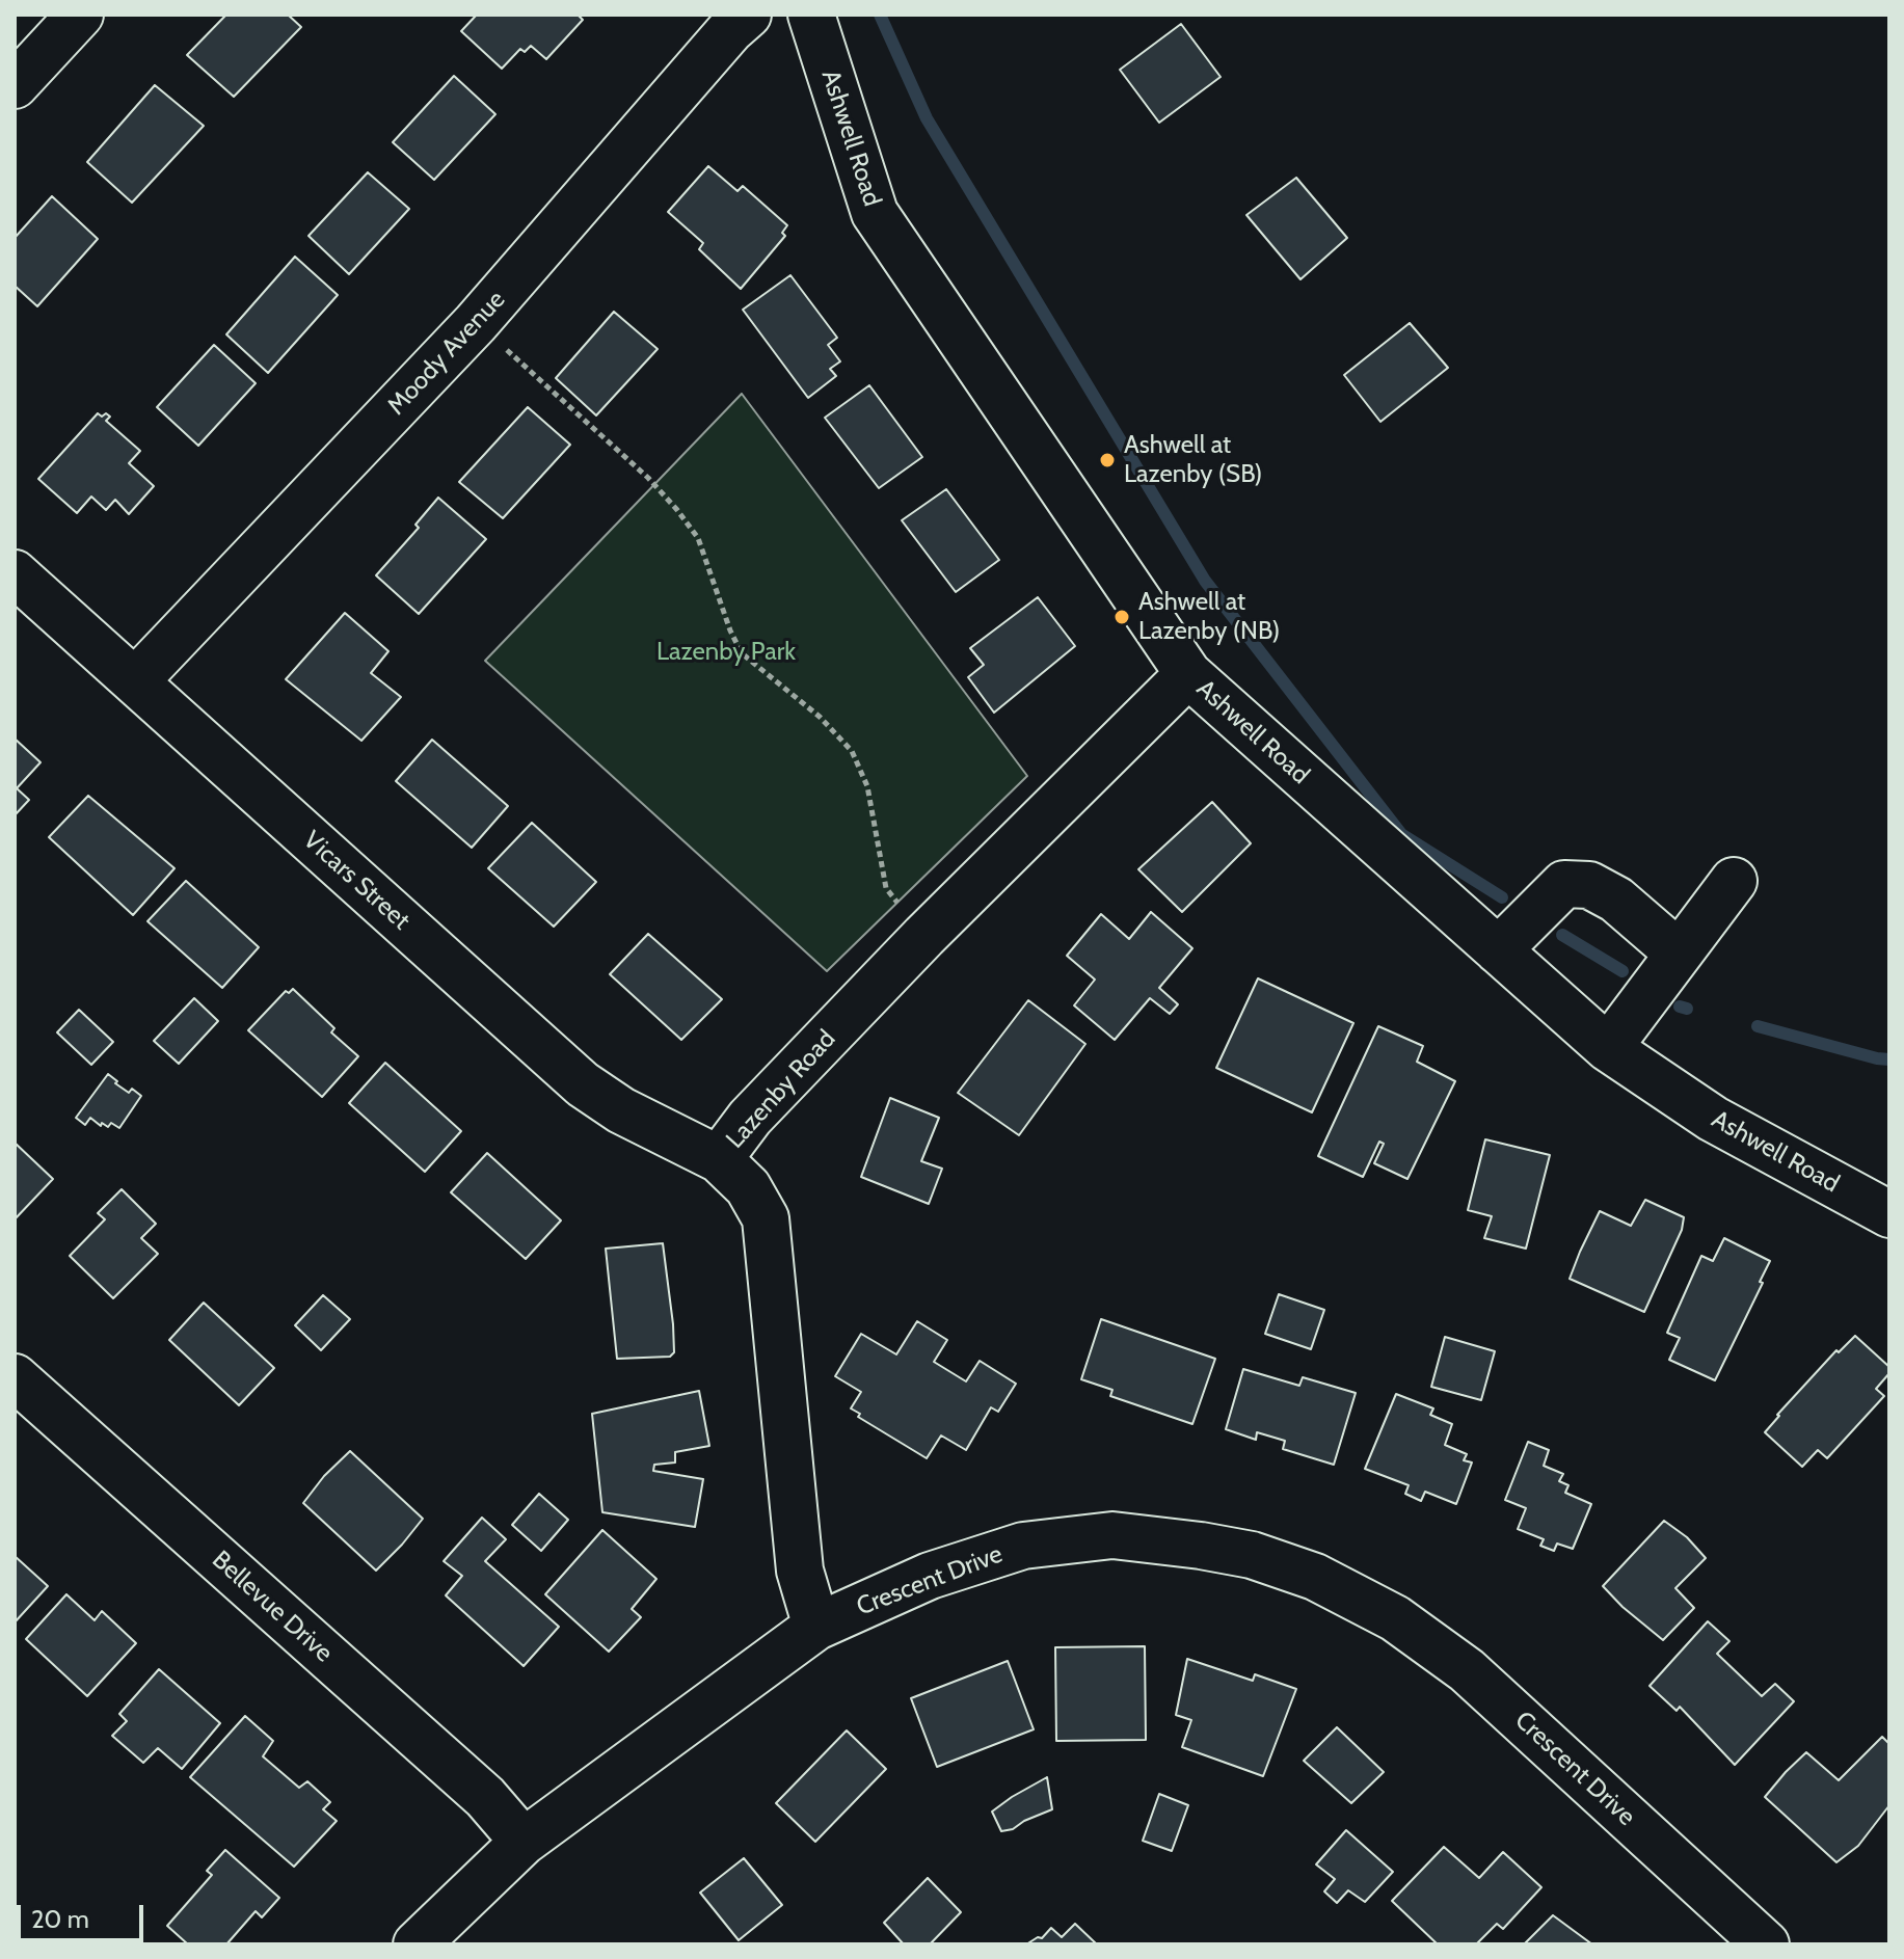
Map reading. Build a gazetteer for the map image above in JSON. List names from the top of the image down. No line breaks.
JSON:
{"streets":{"street":["Ashwell Road","Moody Avenue","Vicars Street","Lazenby Road","Crescent Drive","Bellevue Drive"]},"crossings":[["Ashwell Road","Lazenby Road"],["Moody Avenue","Vicars Street"],["Vicars Street","Lazenby Road"],["Lazenby Road","Crescent Drive"],["Crescent Drive","Bellevue Drive"]],"parks":["Lazenby Park"],"places":["Ashwell at Lazenby (SB)","Ashwell at Lazenby (NB)"],"scale_bar":"20 m"}
